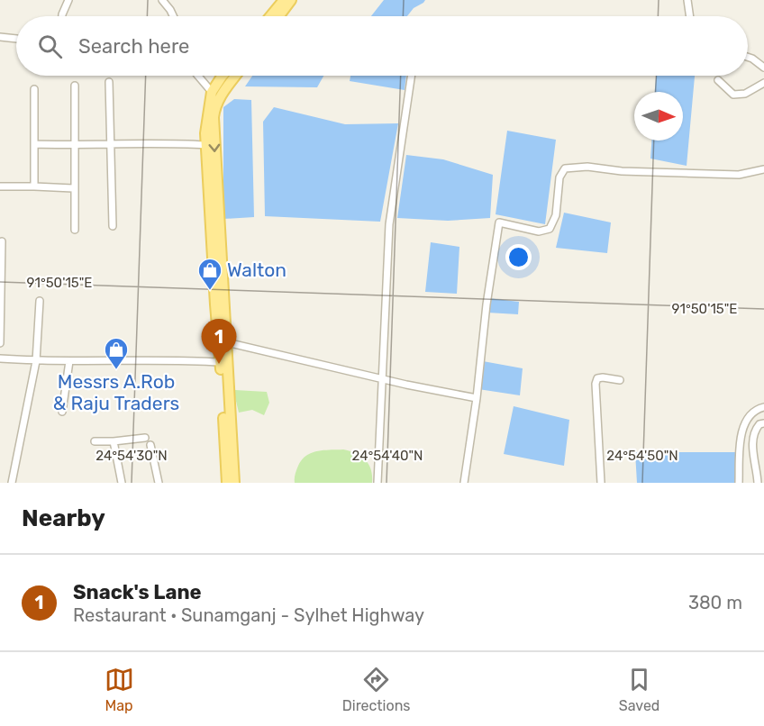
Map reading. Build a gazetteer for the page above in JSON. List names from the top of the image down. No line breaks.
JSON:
{"places":{"shop":["Walton","Messrs A.Rob & Raju Traders"]},"north":"right","page":{"search":"Search here","pins":"1","heading":"Nearby","list":[{"mark":"1","name":"Snack's Lane","note":"Restaurant · Sunamganj - Sylhet Highway","value":"380 m"}],"nav":["Map","Directions","Saved"]},"coordinates":["91°50'15\"E","24°54'30\"N","24°54'40\"N","24°54'50\"N"]}
